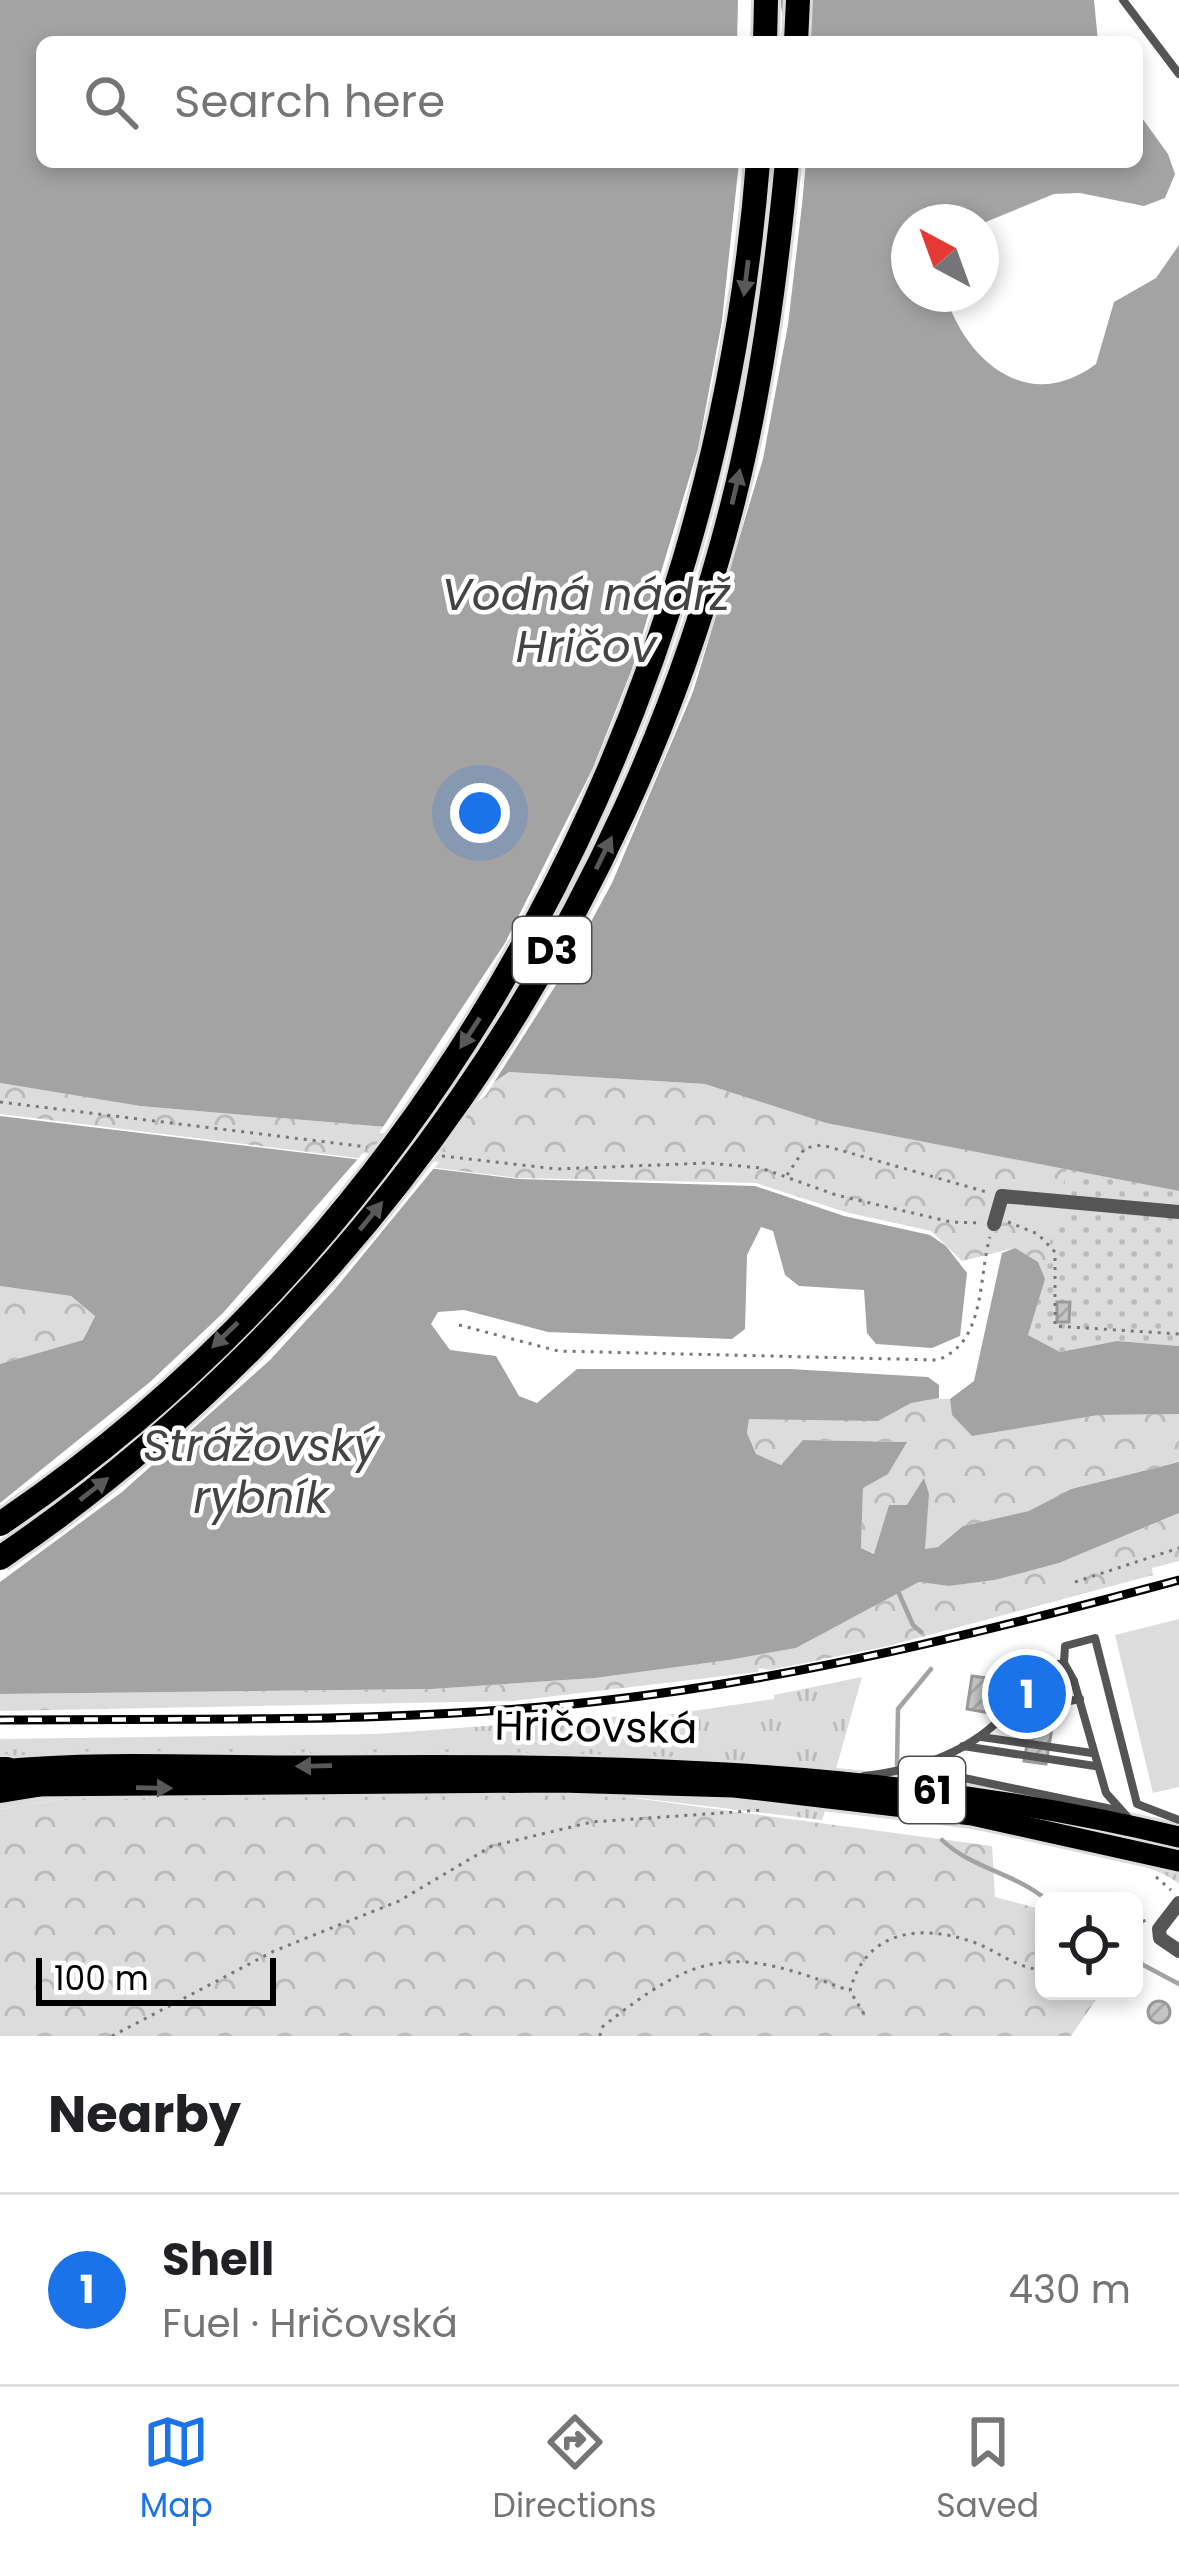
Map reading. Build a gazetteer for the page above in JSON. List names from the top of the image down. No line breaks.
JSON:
{"streets":{"highway":["D3"],"main road":["Hričovská","61"]},"water":["Vodná nádrž Hričov","Strážovský rybník"],"scale_bar":"100 m","north":"top left","page":{"search":"Search here","pins":"1","scale":"100 m","heading":"Nearby","list":[{"mark":"1","name":"Shell","note":"Fuel · Hričovská","value":"430 m"}],"nav":["Map","Directions","Saved"]}}
